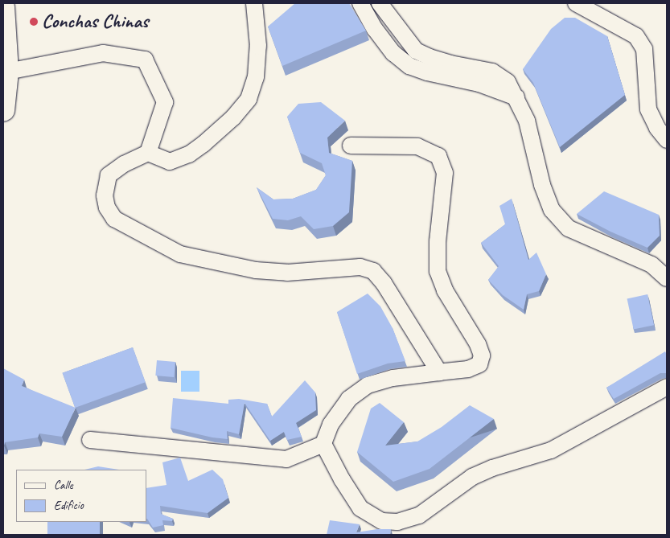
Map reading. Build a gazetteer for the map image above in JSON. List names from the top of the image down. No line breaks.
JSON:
{"places":["Conchas Chinas"],"legend":["Calle","Edificio"]}
